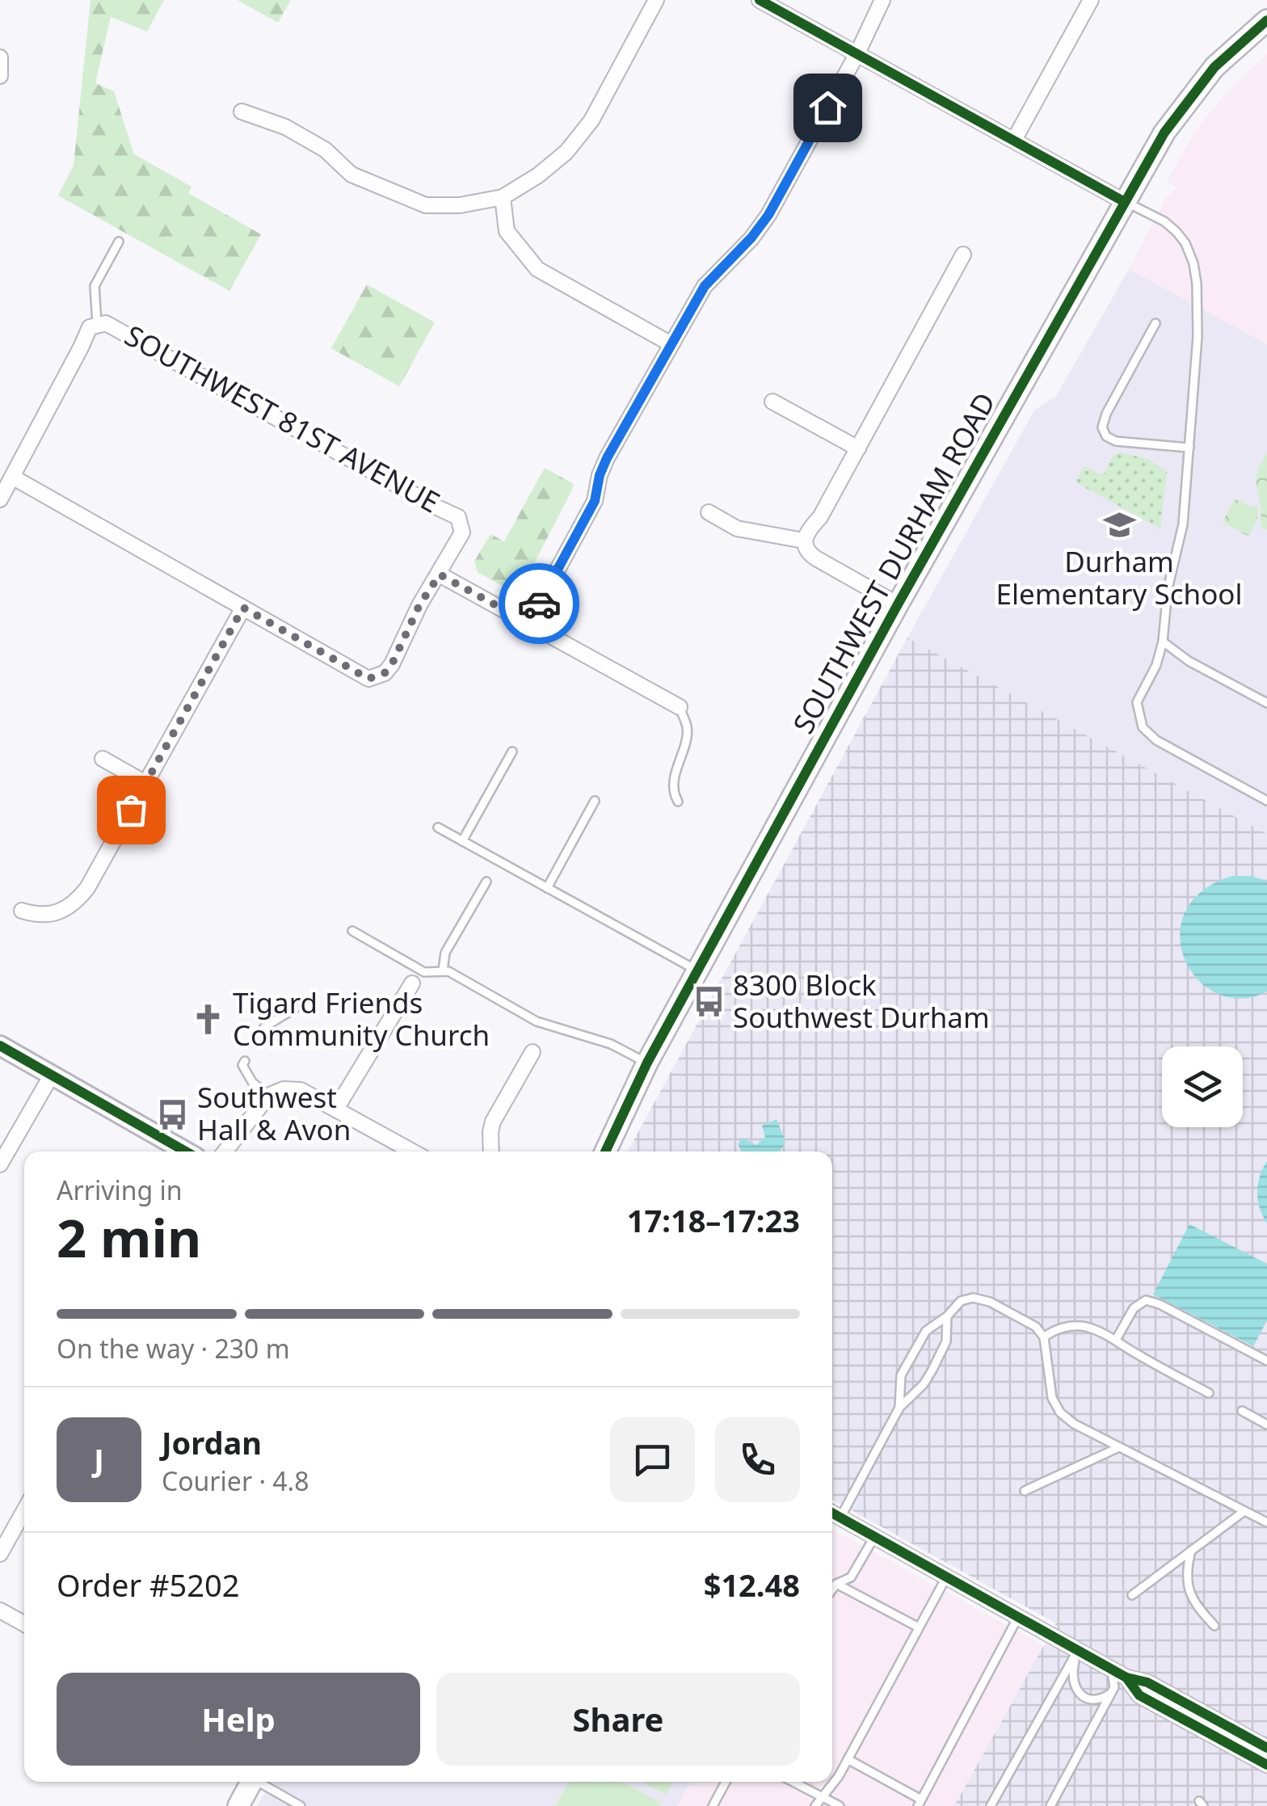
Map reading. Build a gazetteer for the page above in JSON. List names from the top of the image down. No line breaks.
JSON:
{"streets":{"main road":["SOUTHWEST DURHAM ROAD"],"street":["SOUTHWEST 81ST AVENUE"]},"places":{"school or university":["Durham Elementary School"],"bus stop":["8300 Block Southwest Durham","Southwest Hall & Avon"],"church":["Tigard Friends Community Church"]},"page":{"heading":["2 min","Arriving in","17:18–17:23"],"panel":["Jordan","Courier · 4.8","Order #5202","$12.48"],"bar":"On the way · 230 m","round":"J","buttons":["Help","Share"]}}
